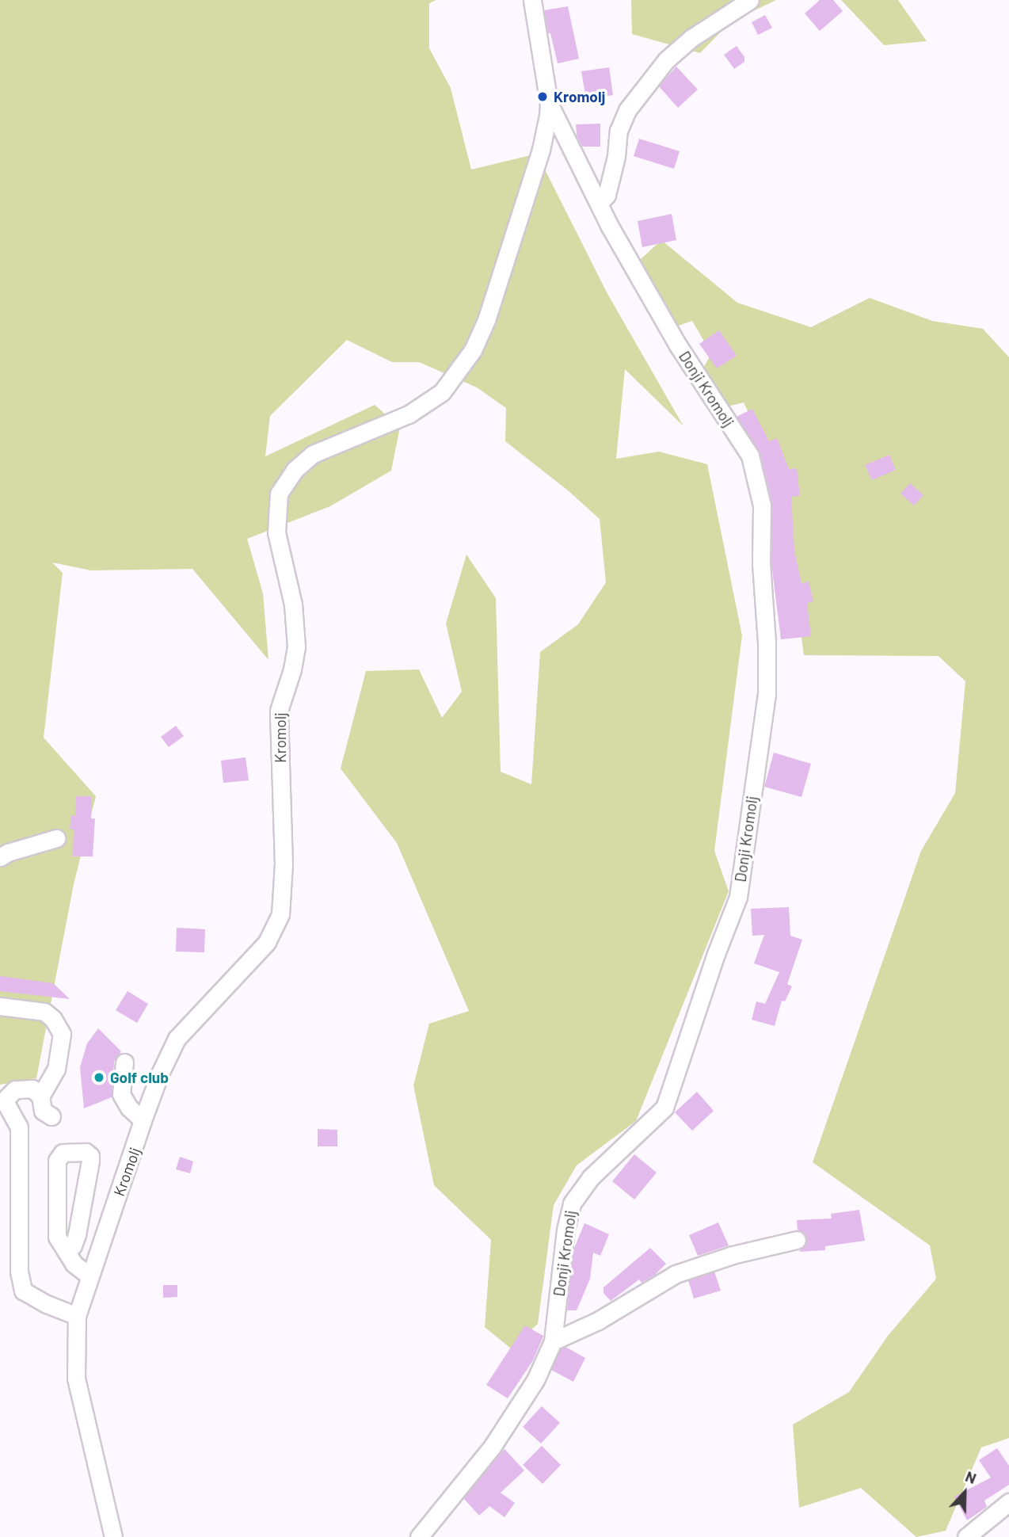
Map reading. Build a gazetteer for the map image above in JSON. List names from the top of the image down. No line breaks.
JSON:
{"streets":{"street":["Donji Kromolj","Kromolj"]},"crossings":[["Donji Kromolj","Kromolj"]],"places":["Kromolj","Golf club"],"north":"top"}
